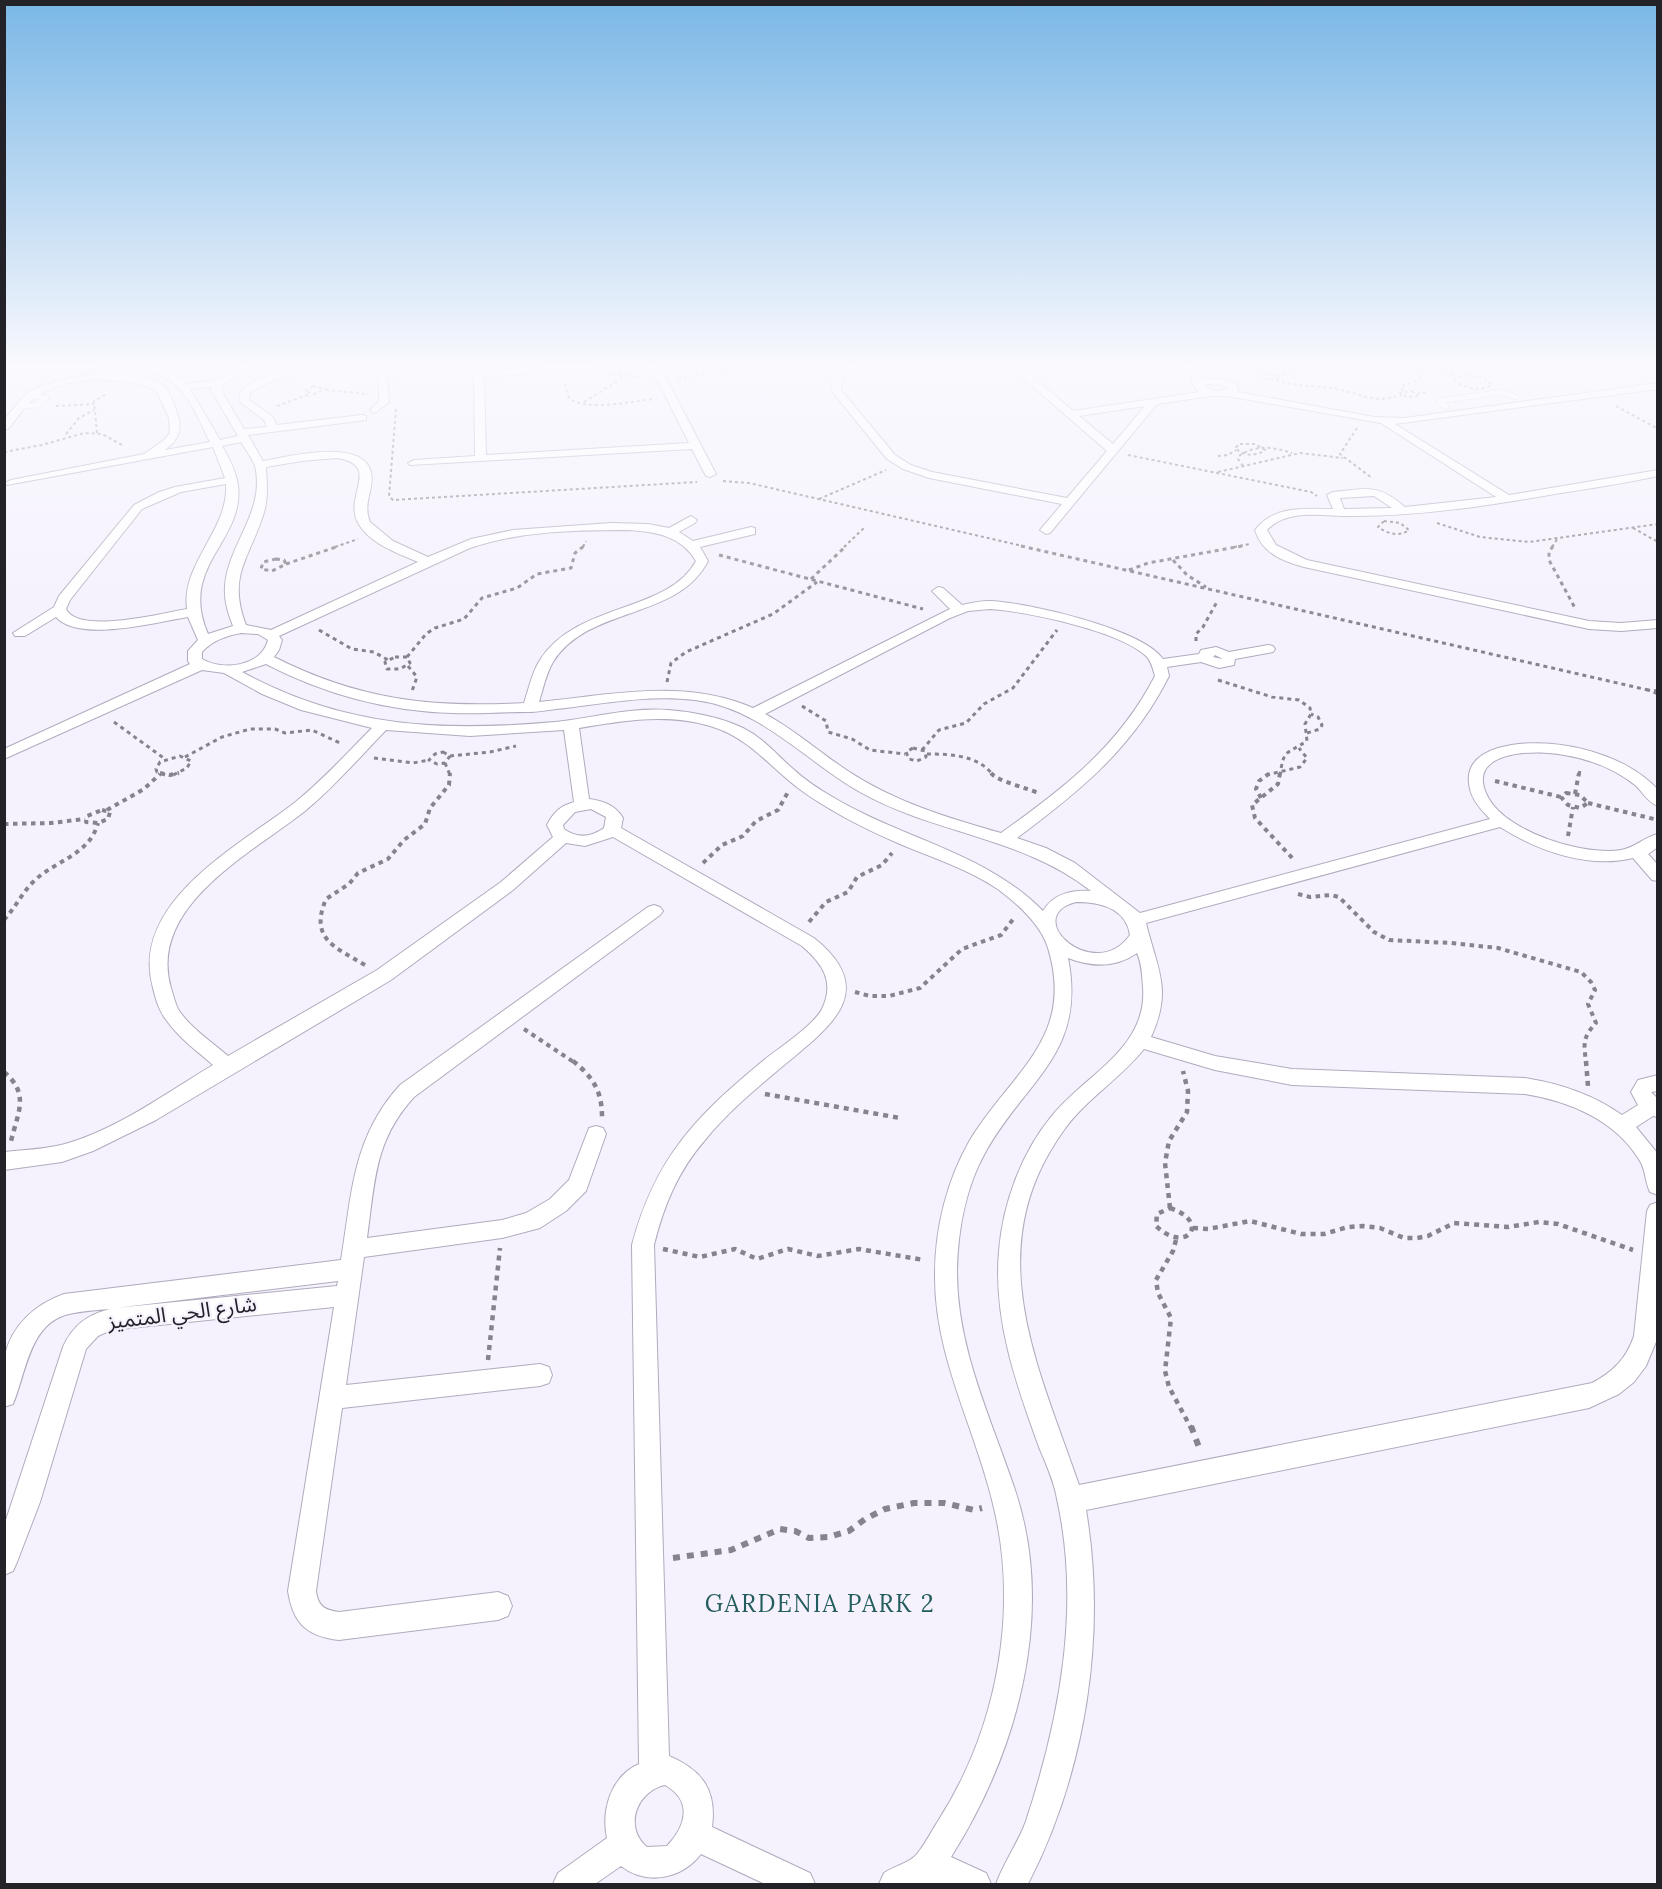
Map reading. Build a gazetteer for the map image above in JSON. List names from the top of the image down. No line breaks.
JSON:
{"streets":{"street":["شارع الحي المتميز"]},"districts":["GARDENIA PARK 2"]}
